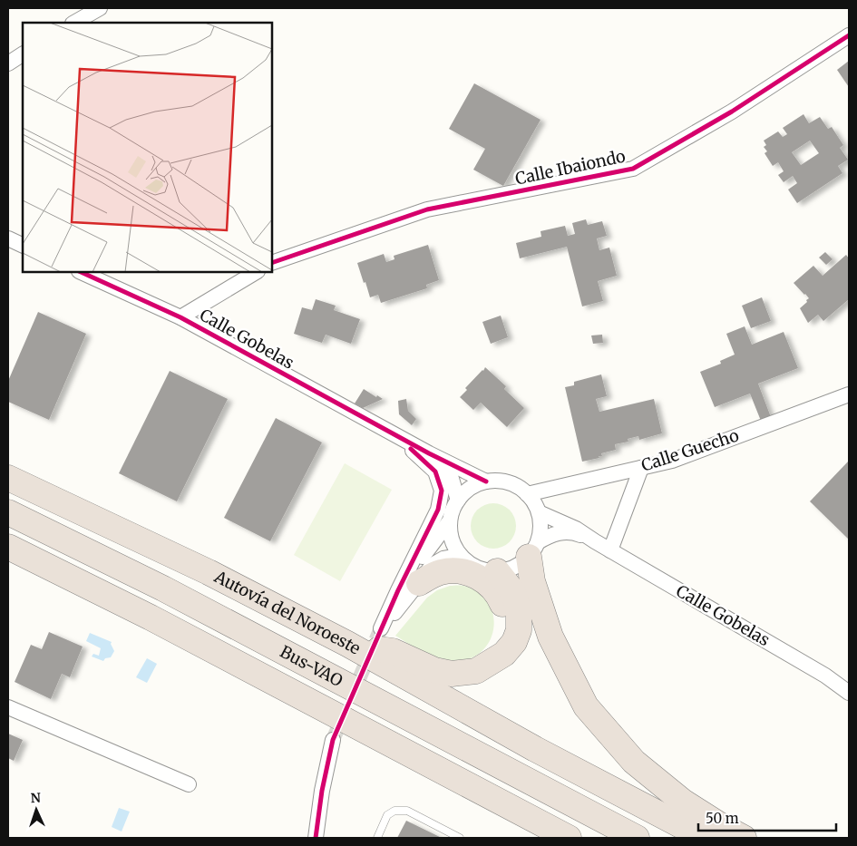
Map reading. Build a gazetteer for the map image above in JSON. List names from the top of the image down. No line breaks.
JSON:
{"streets":{"highway":["Autovía del Noroeste","Bus-VAO"],"street":["Calle Ibaiondo","Calle Gobelas","Calle Guecho"]},"crossings":[["Calle Gobelas","Calle Guecho"]],"scale_bar":"50 m","north":"top"}
